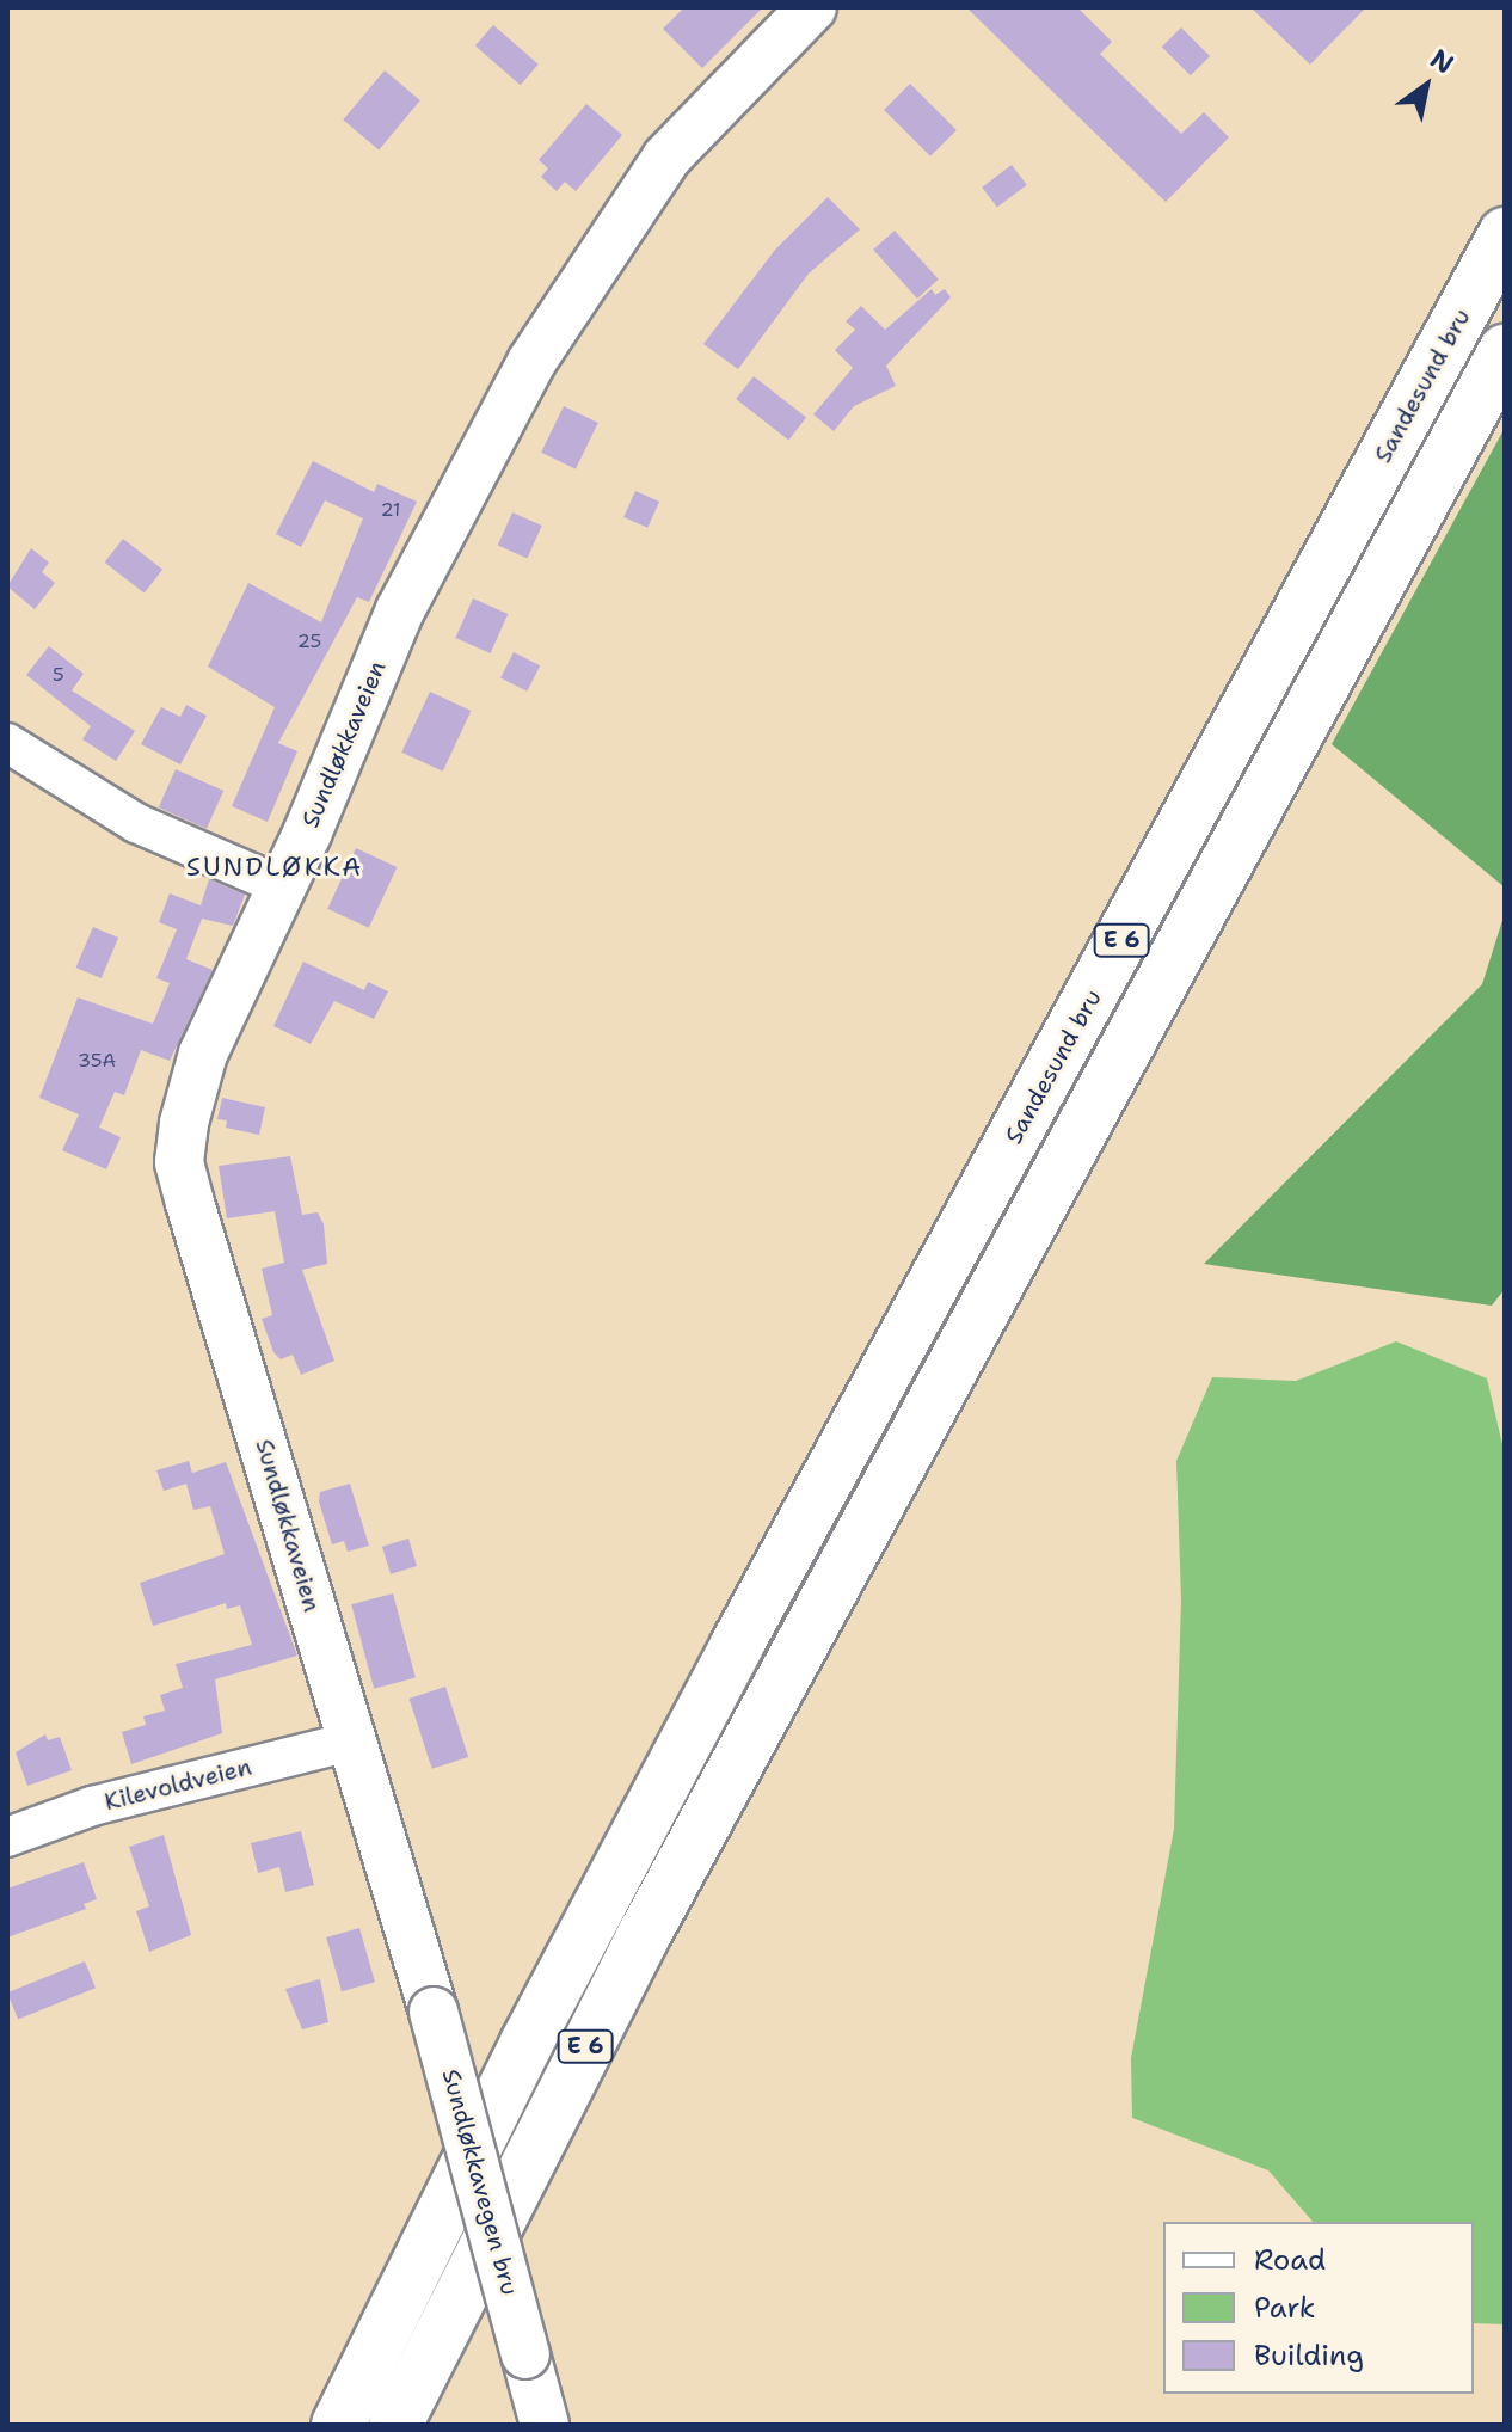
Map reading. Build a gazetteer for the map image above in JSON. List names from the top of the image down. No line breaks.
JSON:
{"streets":{"highway":["Sandesund bru","E 6"],"main road":["Sundløkkaveien","Sundløkkavegen bru"],"street":["Kilevoldveien"]},"crossings":[["Sundløkkaveien","Kilevoldveien"],["Sundløkkaveien","Sundløkkavegen bru"]],"districts":["SUNDLØKKA"],"house_numbers":["21","25","5","35A"],"legend":["Road","Park","Building"],"north":"top right"}
